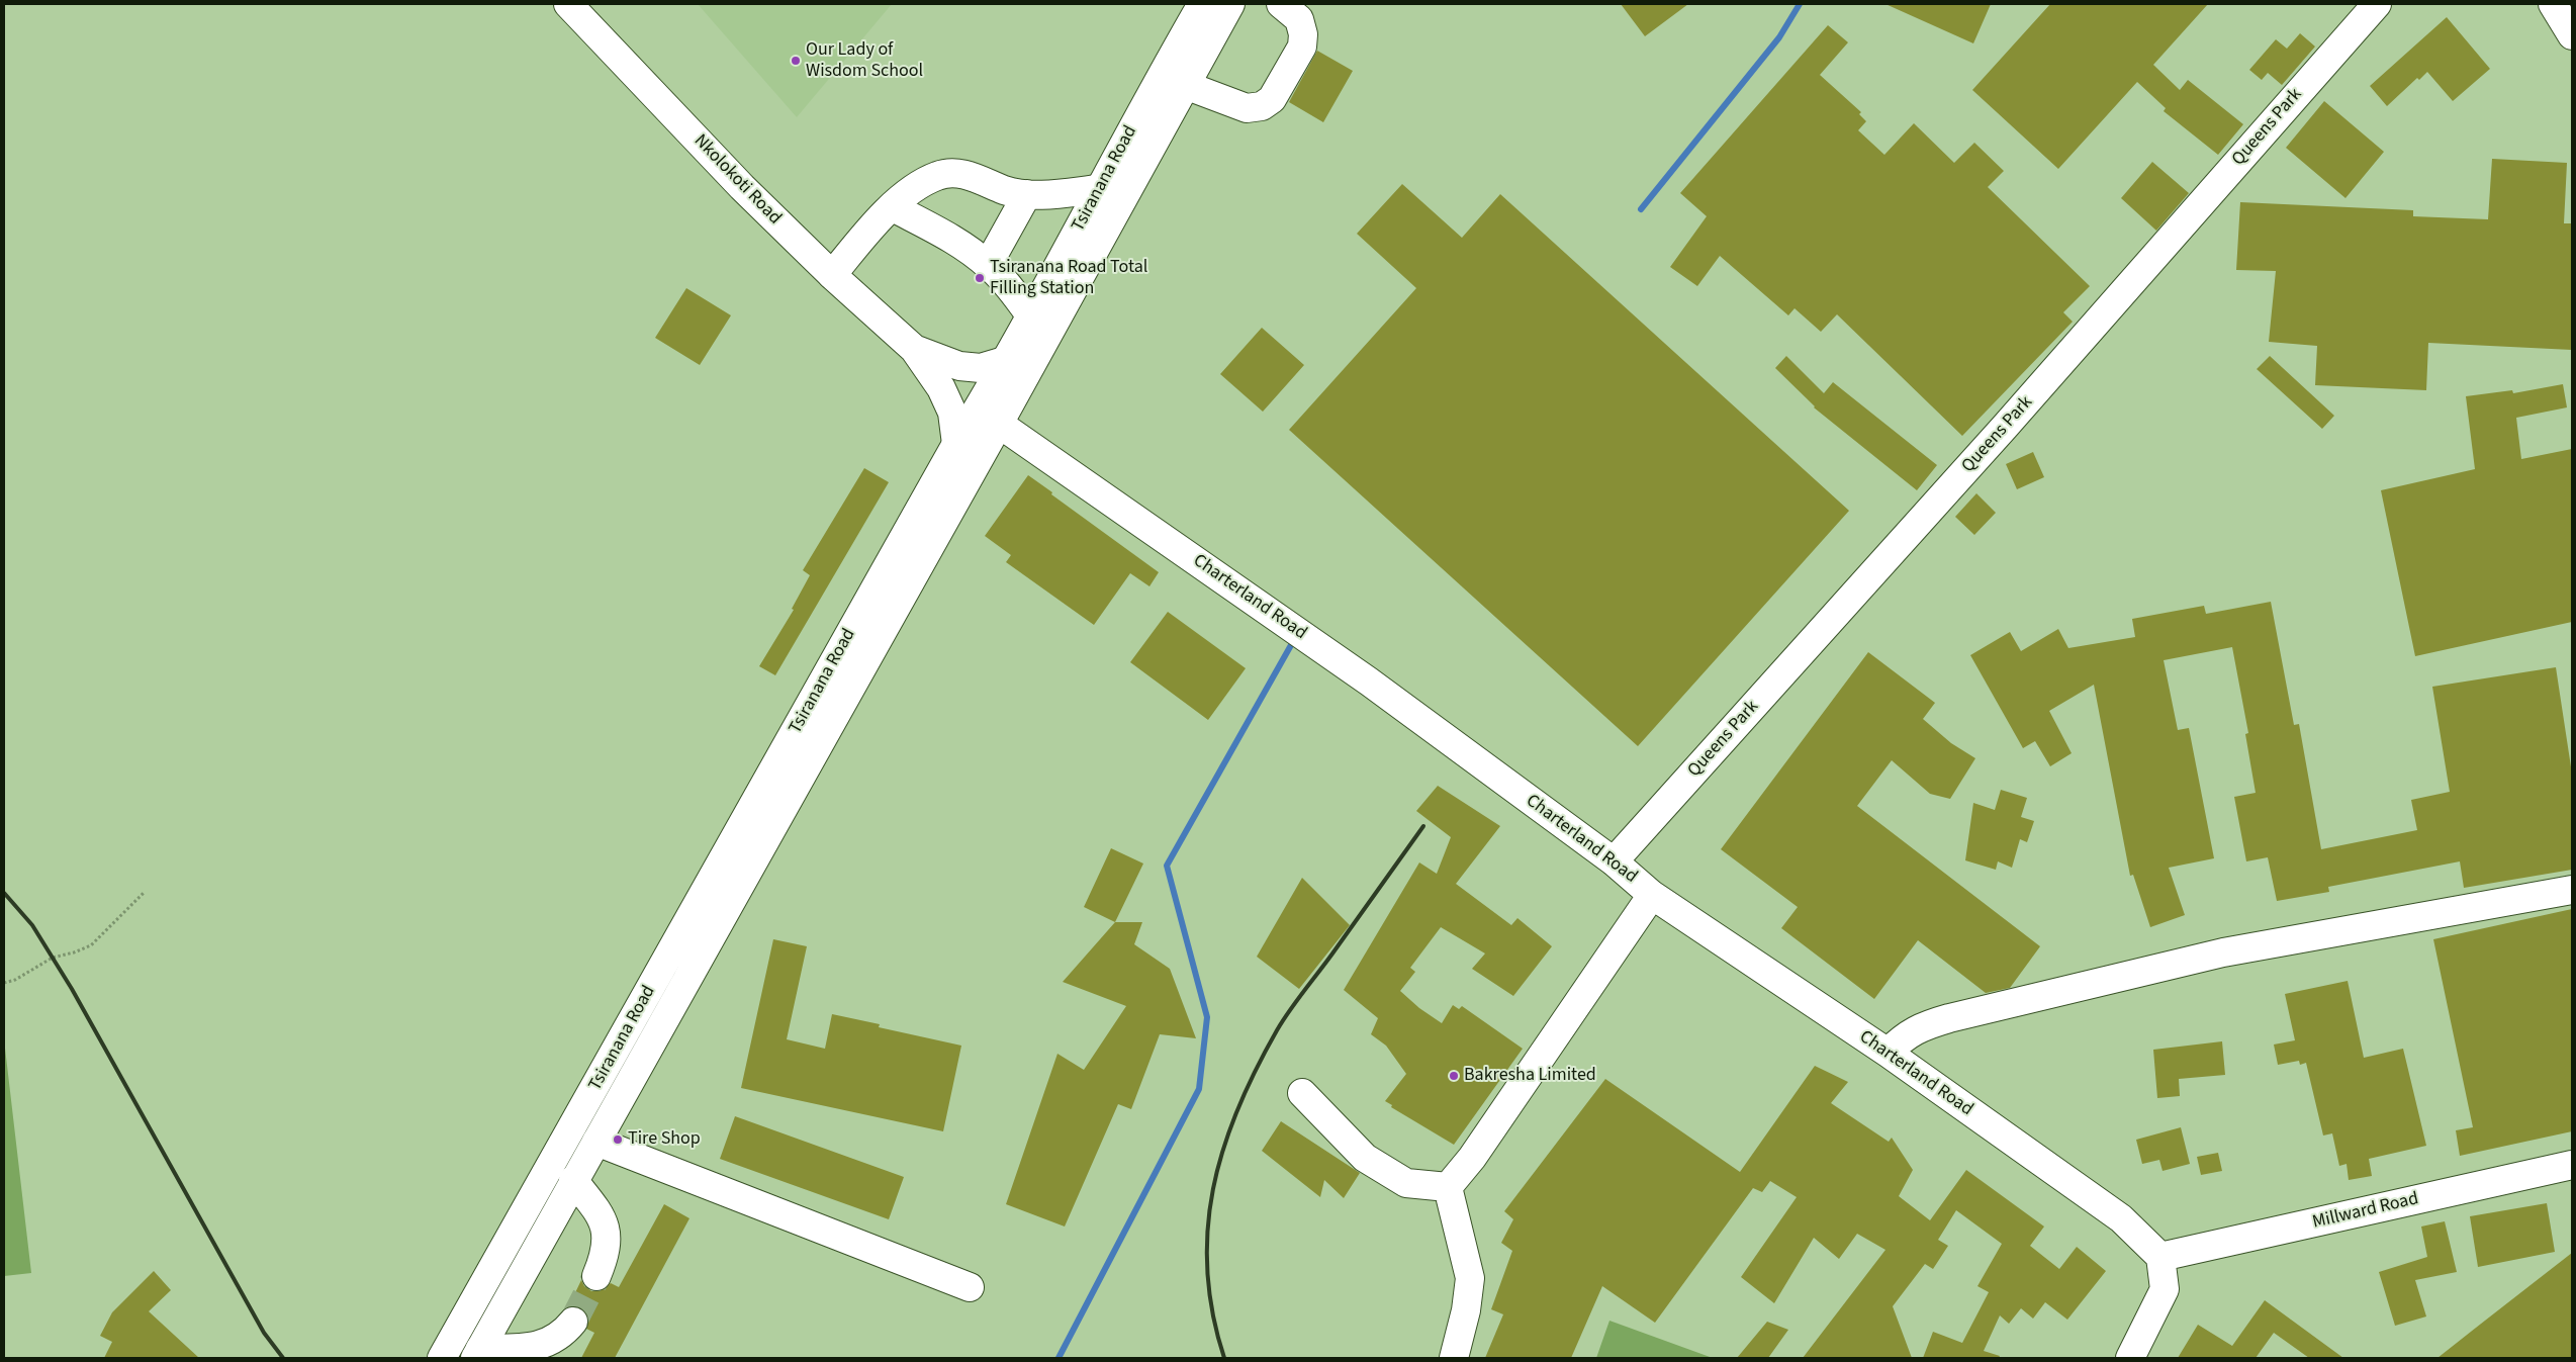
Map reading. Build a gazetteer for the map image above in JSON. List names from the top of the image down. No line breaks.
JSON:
{"streets":{"main road":["Queens Park","Tsiranana Road","Nkolokoti Road","Charterland Road","Millward Road"]},"crossings":[["Queens Park","Charterland Road"],["Tsiranana Road","Nkolokoti Road"],["Tsiranana Road","Charterland Road"],["Charterland Road","Millward Road"]],"places":["Our Lady of Wisdom School","Tsiranana Road Total Filling Station","Bakresha Limited","Tire Shop"]}
